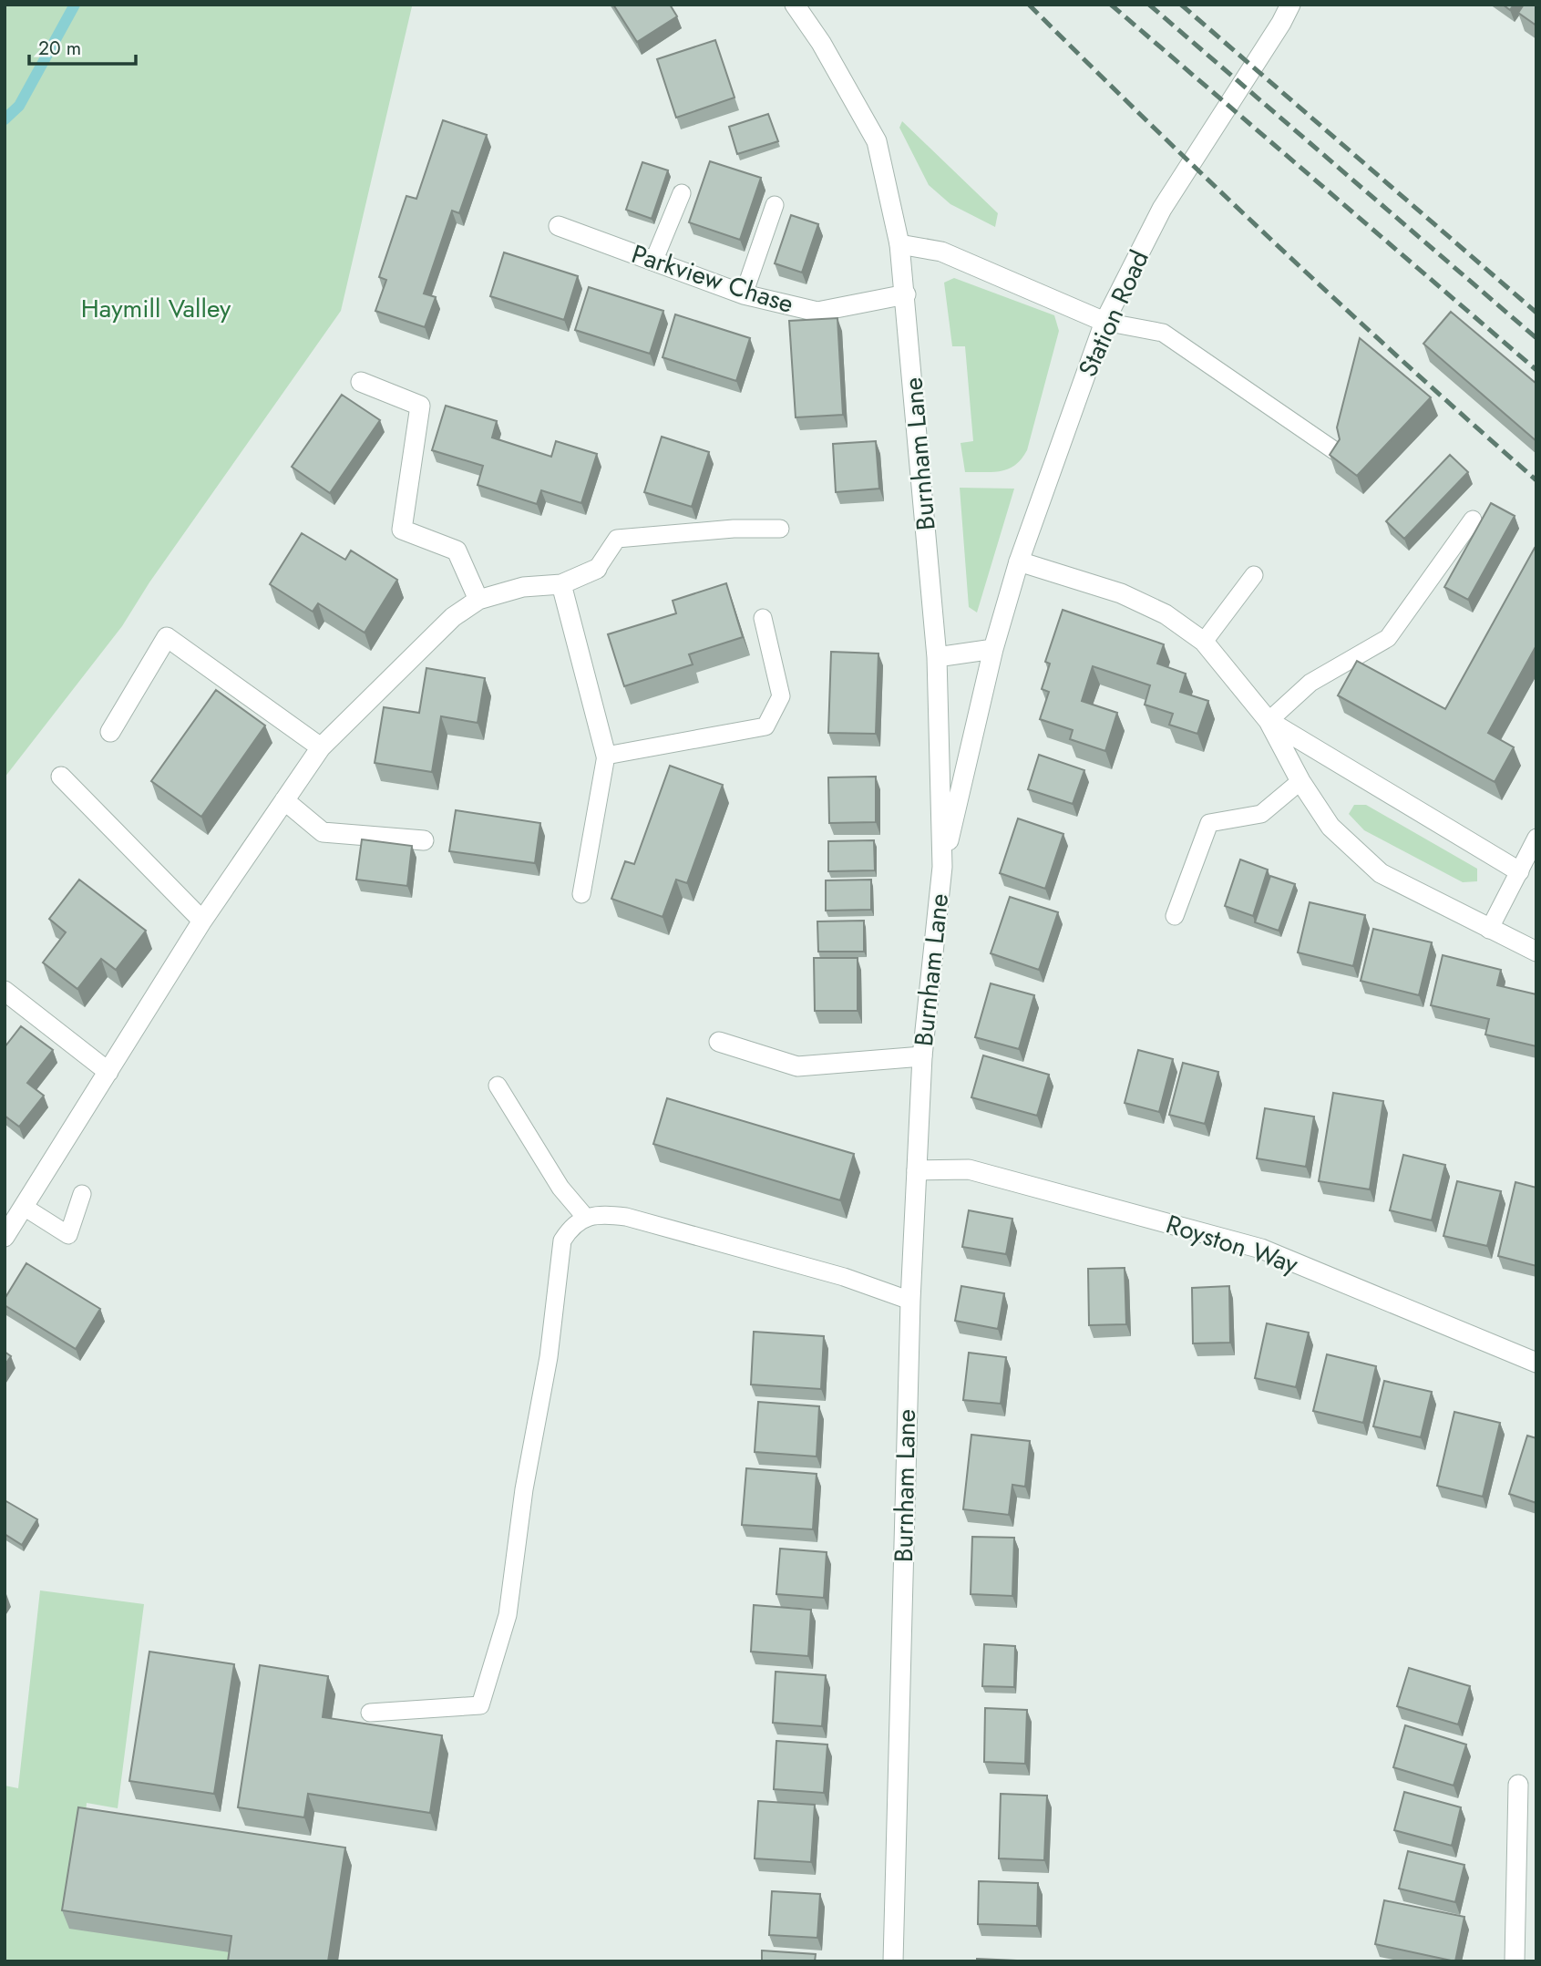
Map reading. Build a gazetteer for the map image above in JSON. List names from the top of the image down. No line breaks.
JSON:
{"streets":{"street":["Parkview Chase","Station Road","Burnham Lane","Royston Way"]},"crossings":[["Parkview Chase","Burnham Lane"],["Station Road","Burnham Lane"],["Burnham Lane","Royston Way"]],"parks":["Haymill Valley"],"scale_bar":"20 m"}
